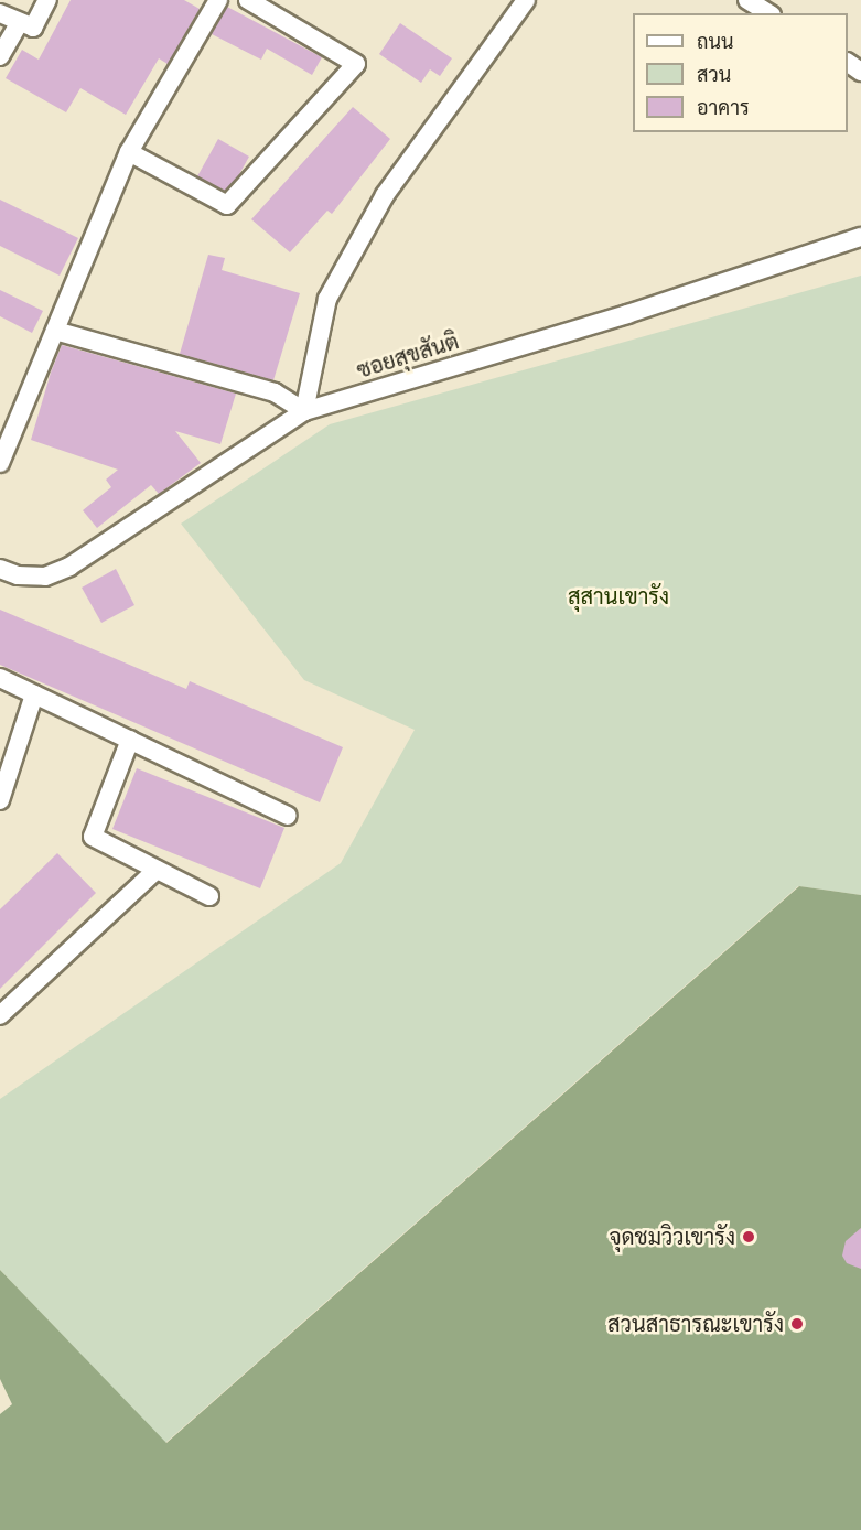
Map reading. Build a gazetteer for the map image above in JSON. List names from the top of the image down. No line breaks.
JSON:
{"streets":{"street":["ซอยสุขสันติ"]},"parks":["สุสานเขารัง"],"places":["จุดชมวิวเขารัง","สวนสาธารณะเขารัง"],"legend":["ถนน","สวน","อาคาร"]}
